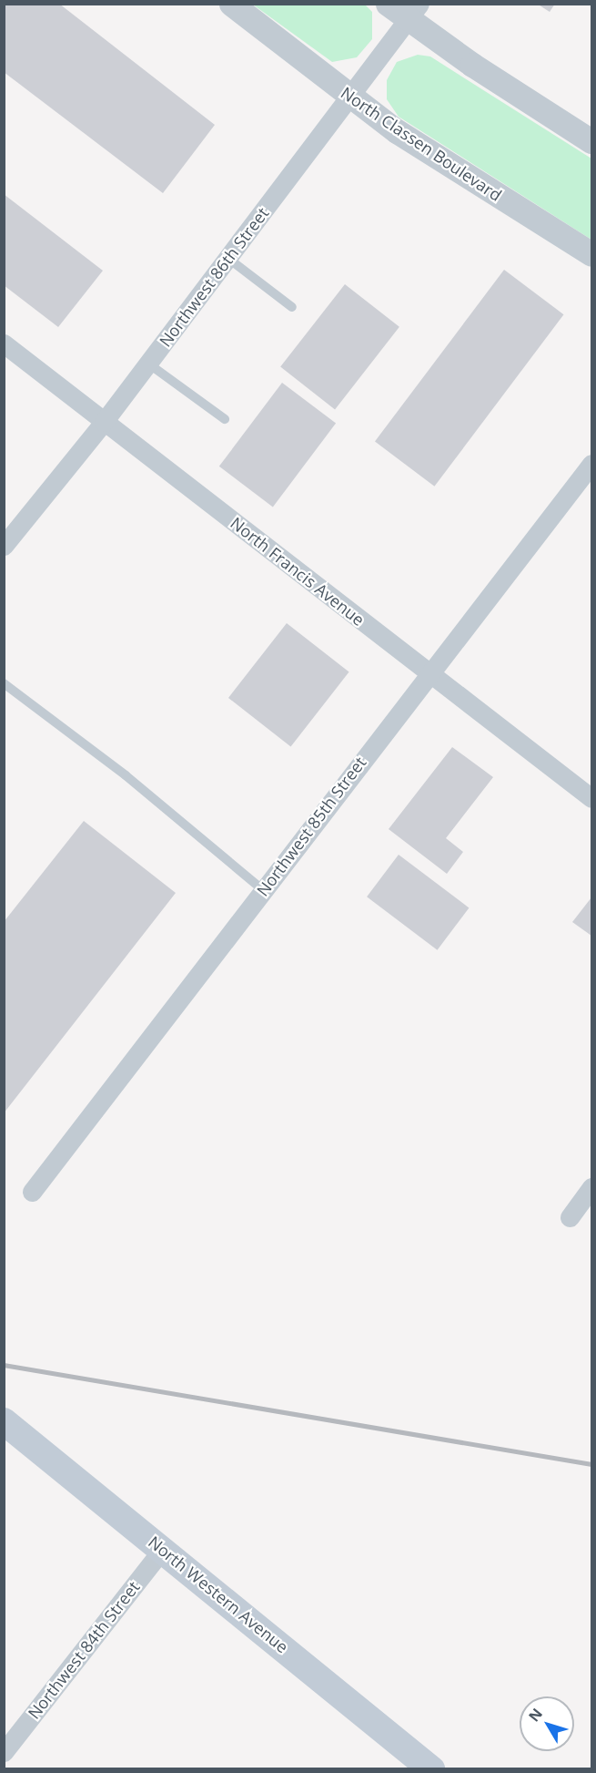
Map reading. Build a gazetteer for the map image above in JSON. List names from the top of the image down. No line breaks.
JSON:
{"streets":{"main road":["North Western Avenue"],"street":["North Classen Boulevard","Northwest 86th Street","North Francis Avenue","Northwest 85th Street","Northwest 84th Street"]},"crossings":[["North Classen Boulevard","Northwest 86th Street"],["Northwest 86th Street","North Francis Avenue"],["North Francis Avenue","Northwest 85th Street"],["North Western Avenue","Northwest 84th Street"]],"north":"top left"}
